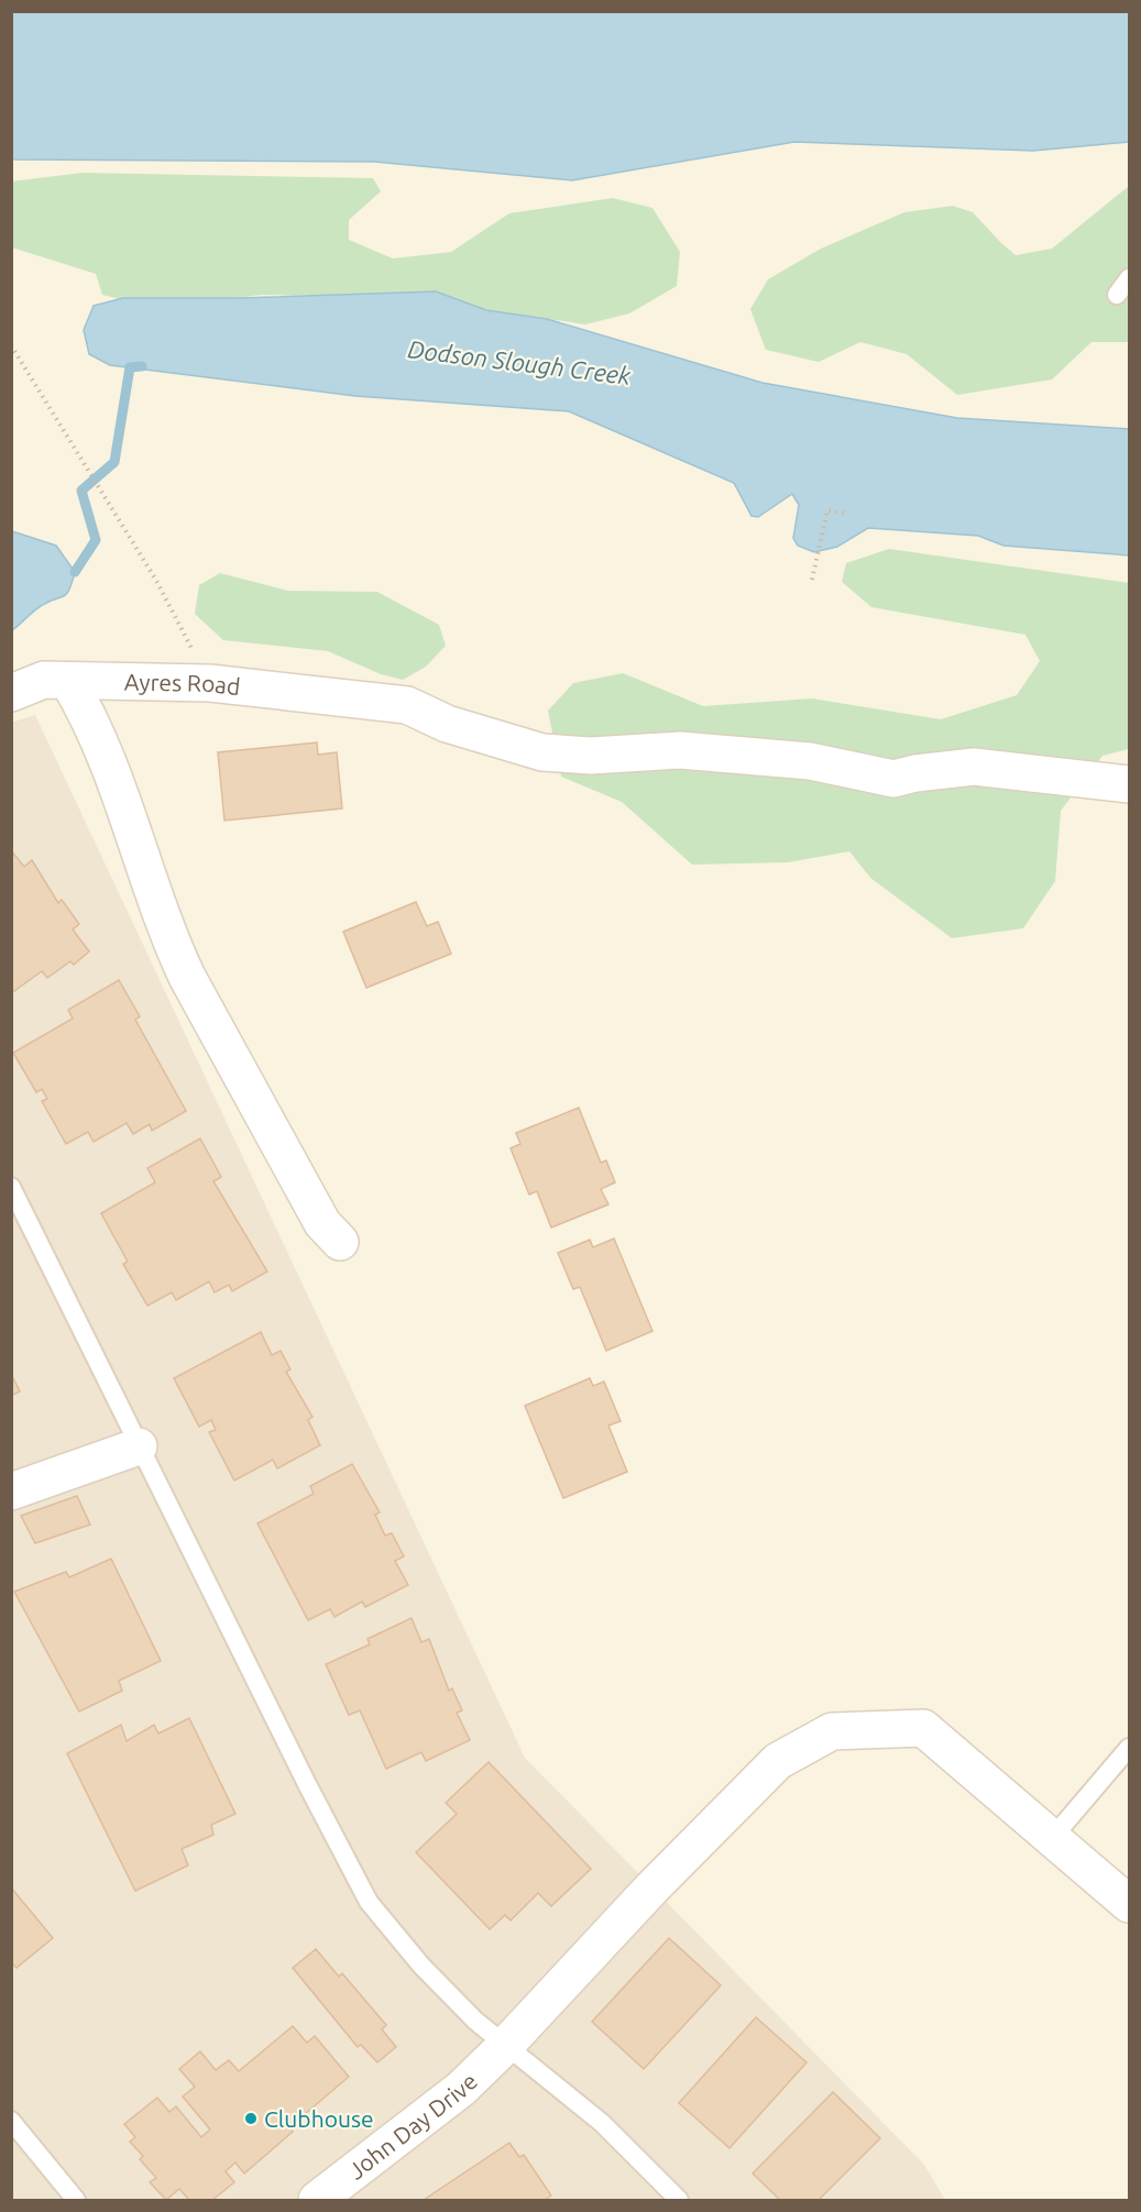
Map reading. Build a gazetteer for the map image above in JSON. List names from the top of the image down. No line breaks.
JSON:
{"streets":{"street":["Ayres Road","John Day Drive"]},"water":["Dodson Slough Creek"],"places":["Clubhouse"]}
